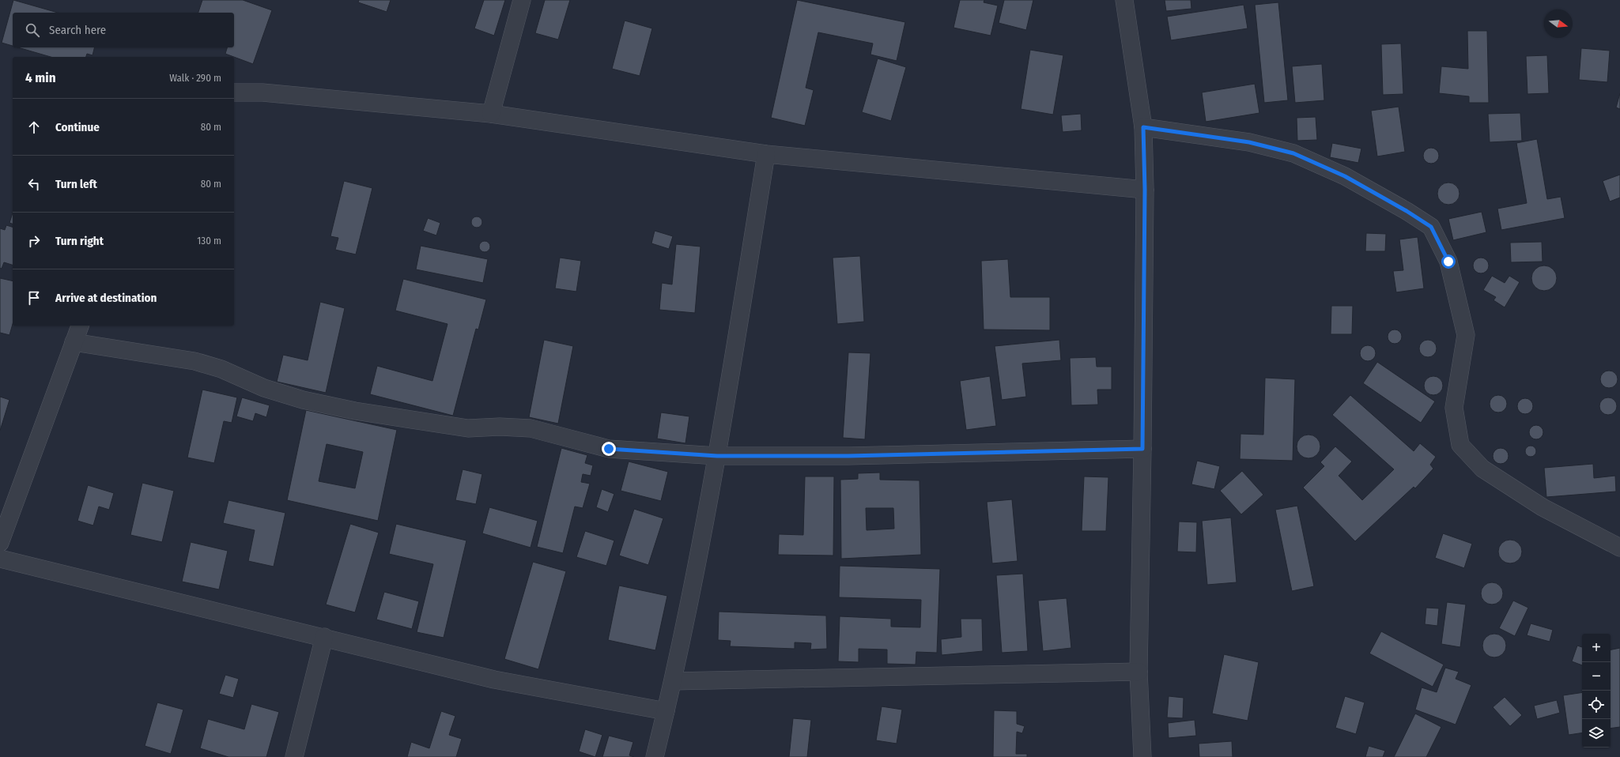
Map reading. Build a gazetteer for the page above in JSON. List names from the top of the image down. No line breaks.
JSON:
{"north":"right","page":{"search":"Search here","heading":["4 min","Walk · 290 m"],"list":[["Continue","80 m"],["Turn left","80 m"],["Turn right","130 m"],"Arrive at destination"],"map_buttons":["+","−"]}}
